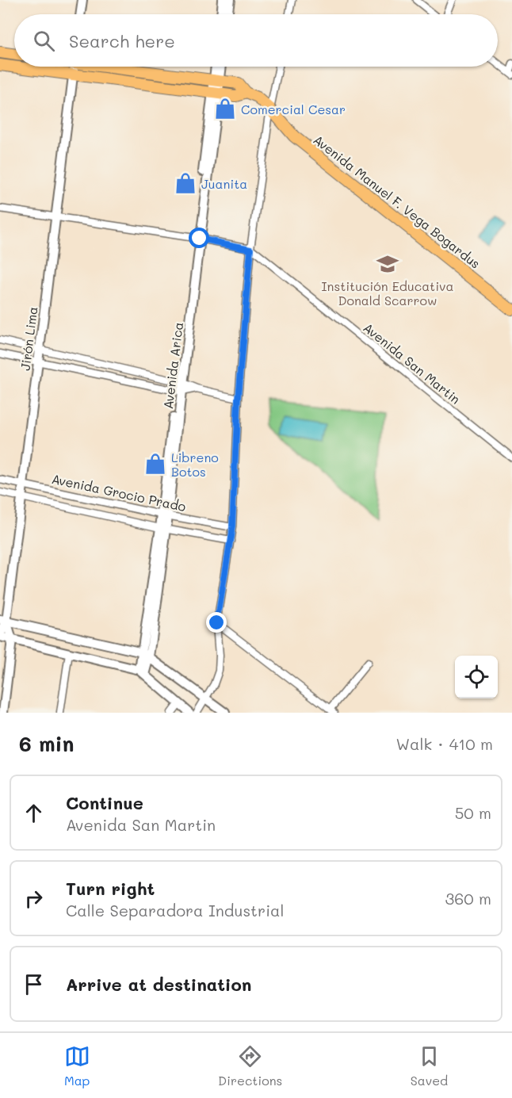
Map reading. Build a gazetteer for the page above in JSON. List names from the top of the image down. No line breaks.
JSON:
{"streets":{"main road":["Avenida Manuel F. Vega Bogardus"],"street":["Jirón Lima","Avenida San Martin","Avenida Arica","Avenida Grocio Prado"]},"crossings":[["Avenida Manuel F. Vega Bogardus","Avenida Arica"],["Jirón Lima","Avenida San Martin"],["Jirón Lima","Avenida Grocio Prado"],["Avenida San Martin","Avenida Arica"],["Avenida Arica","Avenida Grocio Prado"]],"places":{"shop":["Comercial Cesar","Juanita","Libreno Botos"],"school or university":["Institución Educativa Donald Scarrow"]},"page":{"search":"Search here","heading":["6 min","Walk · 410 m"],"list":[["Continue","Avenida San Martin","50 m"],["Turn right","Calle Separadora Industrial","360 m"],"Arrive at destination"],"nav":["Map","Directions","Saved"]}}
